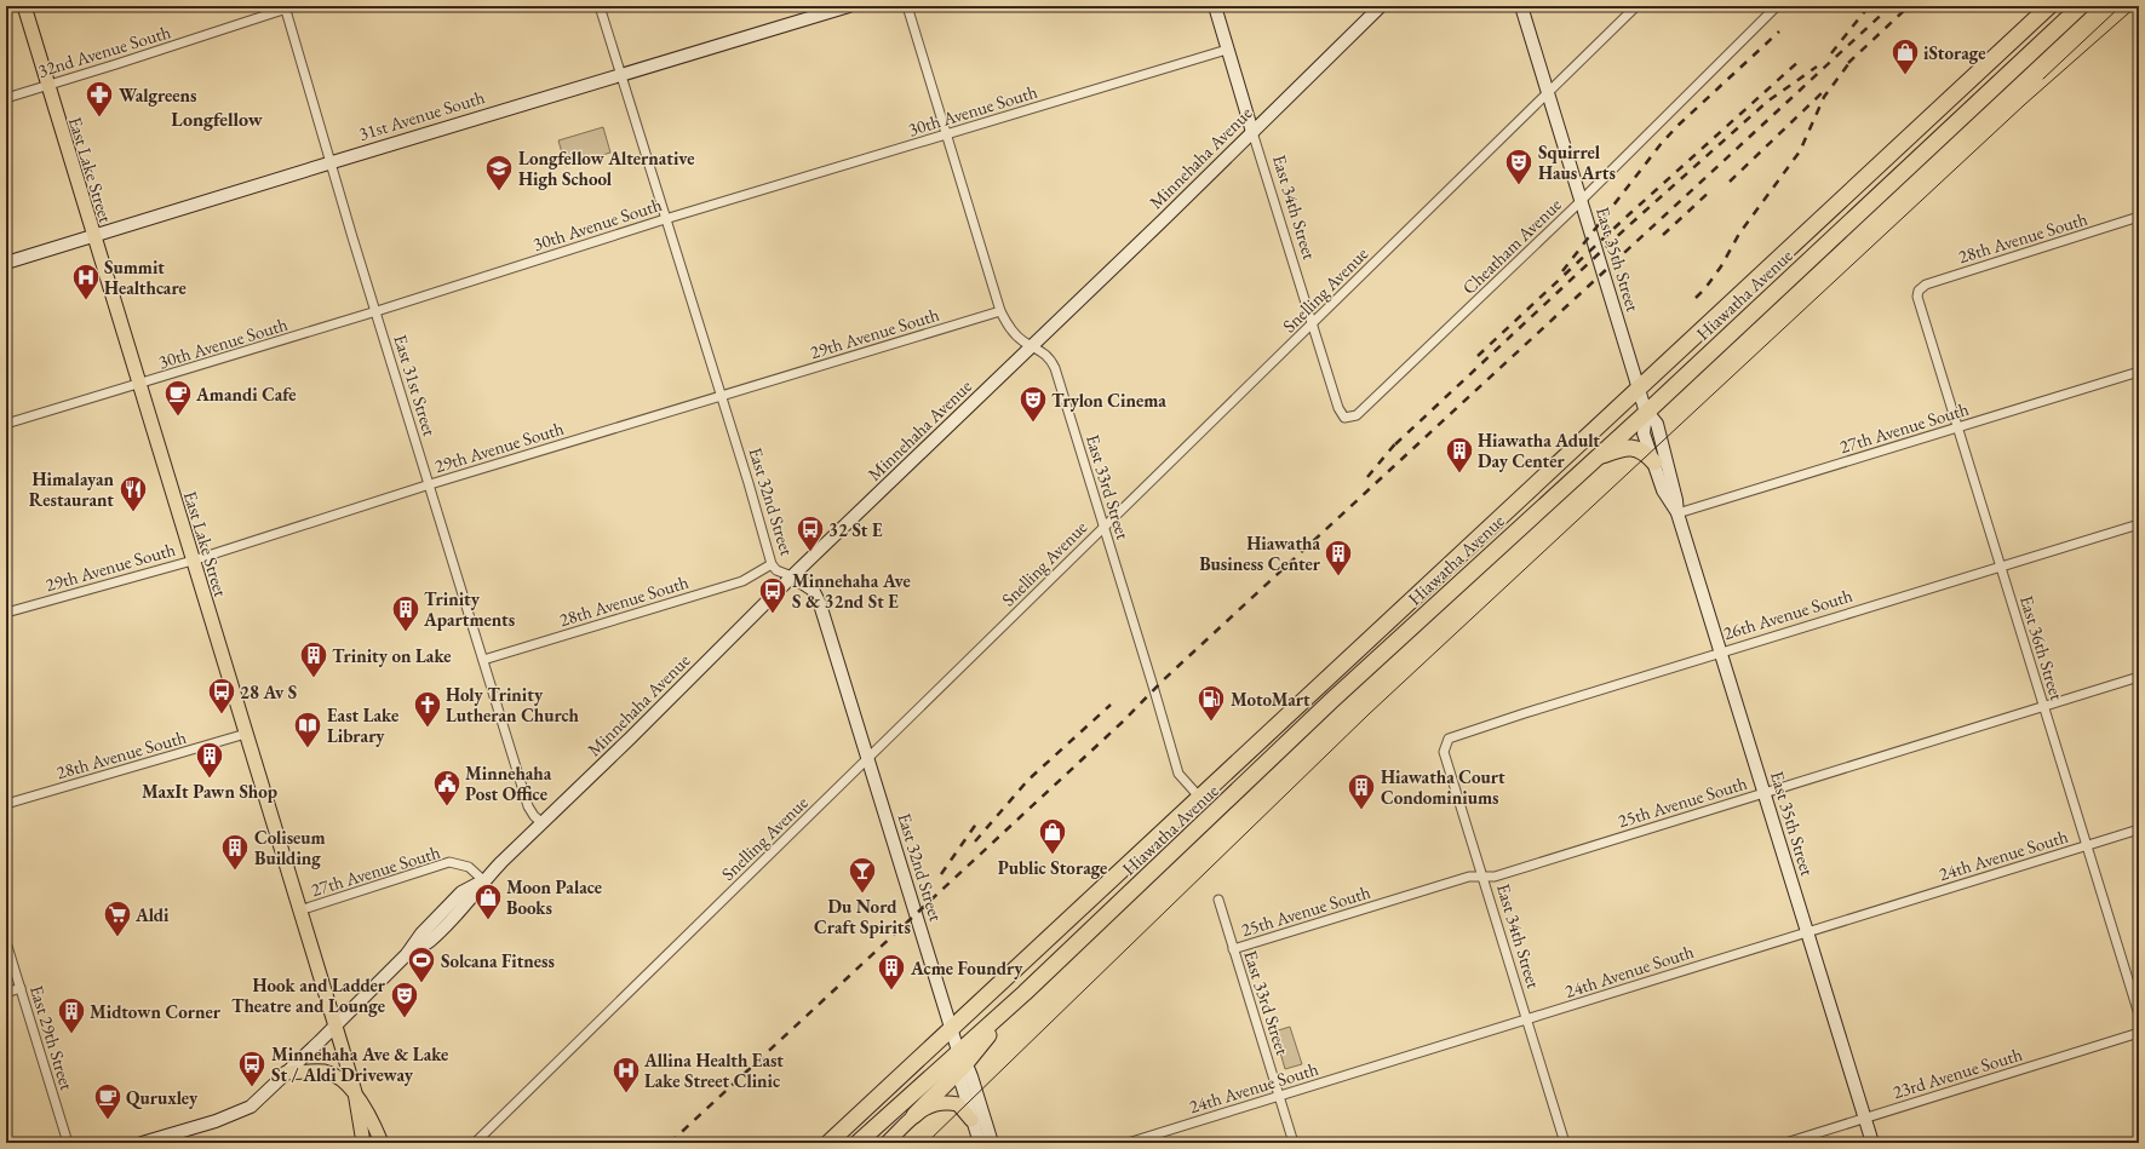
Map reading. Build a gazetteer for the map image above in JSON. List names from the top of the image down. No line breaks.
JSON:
{"streets":{"highway":["Hiawatha Avenue"],"main road":["East Lake Street"],"street":["32nd Avenue South","30th Avenue South","31st Avenue South","Minnehaha Avenue","East 34th Street","28th Avenue South","Cheatham Avenue","East 35th Street","Snelling Avenue","29th Avenue South","East 31st Street","27th Avenue South","East 33rd Street","East 32nd Street","26th Avenue South","East 36th Street","25th Avenue South","24th Avenue South","East 29th Street","23rd Avenue South"]},"crossings":[["32nd Avenue South","East Lake Street"],["32nd Avenue South","East 31st Street"],["30th Avenue South","East Lake Street"],["30th Avenue South","East 34th Street"],["30th Avenue South","East 31st Street"],["30th Avenue South","East 33rd Street"],["30th Avenue South","East 32nd Street"],["31st Avenue South","East Lake Street"],["31st Avenue South","East 31st Street"],["31st Avenue South","East 32nd Street"],["Minnehaha Avenue","East Lake Street"],["Minnehaha Avenue","East 34th Street"],["Minnehaha Avenue","East 31st Street"],["Minnehaha Avenue","27th Avenue South"],["Minnehaha Avenue","East 33rd Street"],["Minnehaha Avenue","East 32nd Street"],["East Lake Street","28th Avenue South"],["East Lake Street","29th Avenue South"],["East Lake Street","27th Avenue South"],["East 34th Street","Cheatham Avenue"],["East 34th Street","Snelling Avenue"],["East 34th Street","26th Avenue South"],["East 34th Street","25th Avenue South"],["East 34th Street","24th Avenue South"],["28th Avenue South","East 31st Street"],["28th Avenue South","East 32nd Street"],["28th Avenue South","East 36th Street"],["Cheatham Avenue","East 35th Street"],["East 35th Street","Snelling Avenue"],["East 35th Street","Hiawatha Avenue"],["East 35th Street","27th Avenue South"],["East 35th Street","26th Avenue South"],["East 35th Street","25th Avenue South"],["East 35th Street","24th Avenue South"],["East 35th Street","23rd Avenue South"],["Snelling Avenue","East 33rd Street"],["Snelling Avenue","East 32nd Street"],["Hiawatha Avenue","East 33rd Street"],["Hiawatha Avenue","East 32nd Street"],["29th Avenue South","East 31st Street"],["29th Avenue South","East 33rd Street"],["29th Avenue South","East 32nd Street"],["27th Avenue South","East 36th Street"],["East 33rd Street","25th Avenue South"],["East 33rd Street","24th Avenue South"],["26th Avenue South","East 36th Street"],["East 36th Street","25th Avenue South"],["East 36th Street","24th Avenue South"]],"districts":["Longfellow"],"places":{"shop":["iStorage","Public Storage","Moon Palace Books"],"pharmacy":["Walgreens"],"theatre":["Squirrel Haus Arts","Trylon Cinema","Hook and Ladder Theatre and Lounge"],"school or university":["Longfellow Alternative High School"],"hospital":["Summit Healthcare","Allina Health East Lake Street Clinic"],"cafe":["Amandi Cafe","Quruxley"],"building":["Hiawatha Adult Day Center","Hiawatha Business Center","Trinity Apartments","Trinity on Lake","MaxIt Pawn Shop","Hiawatha Court Condominiums","Coliseum Building","Acme Foundry","Midtown Corner"],"restaurant":["Himalayan Restaurant"],"bus stop":["32 St E","Minnehaha Ave S & 32nd St E","28 Av S","Minnehaha Ave & Lake St / Aldi Driveway"],"fuel station":["MotoMart"],"church":["Holy Trinity Lutheran Church"],"library":["East Lake Library"],"public building":["Minnehaha Post Office"],"bar":["Du Nord Craft Spirits"],"supermarket":["Aldi"],"sports":["Solcana Fitness"]}}
